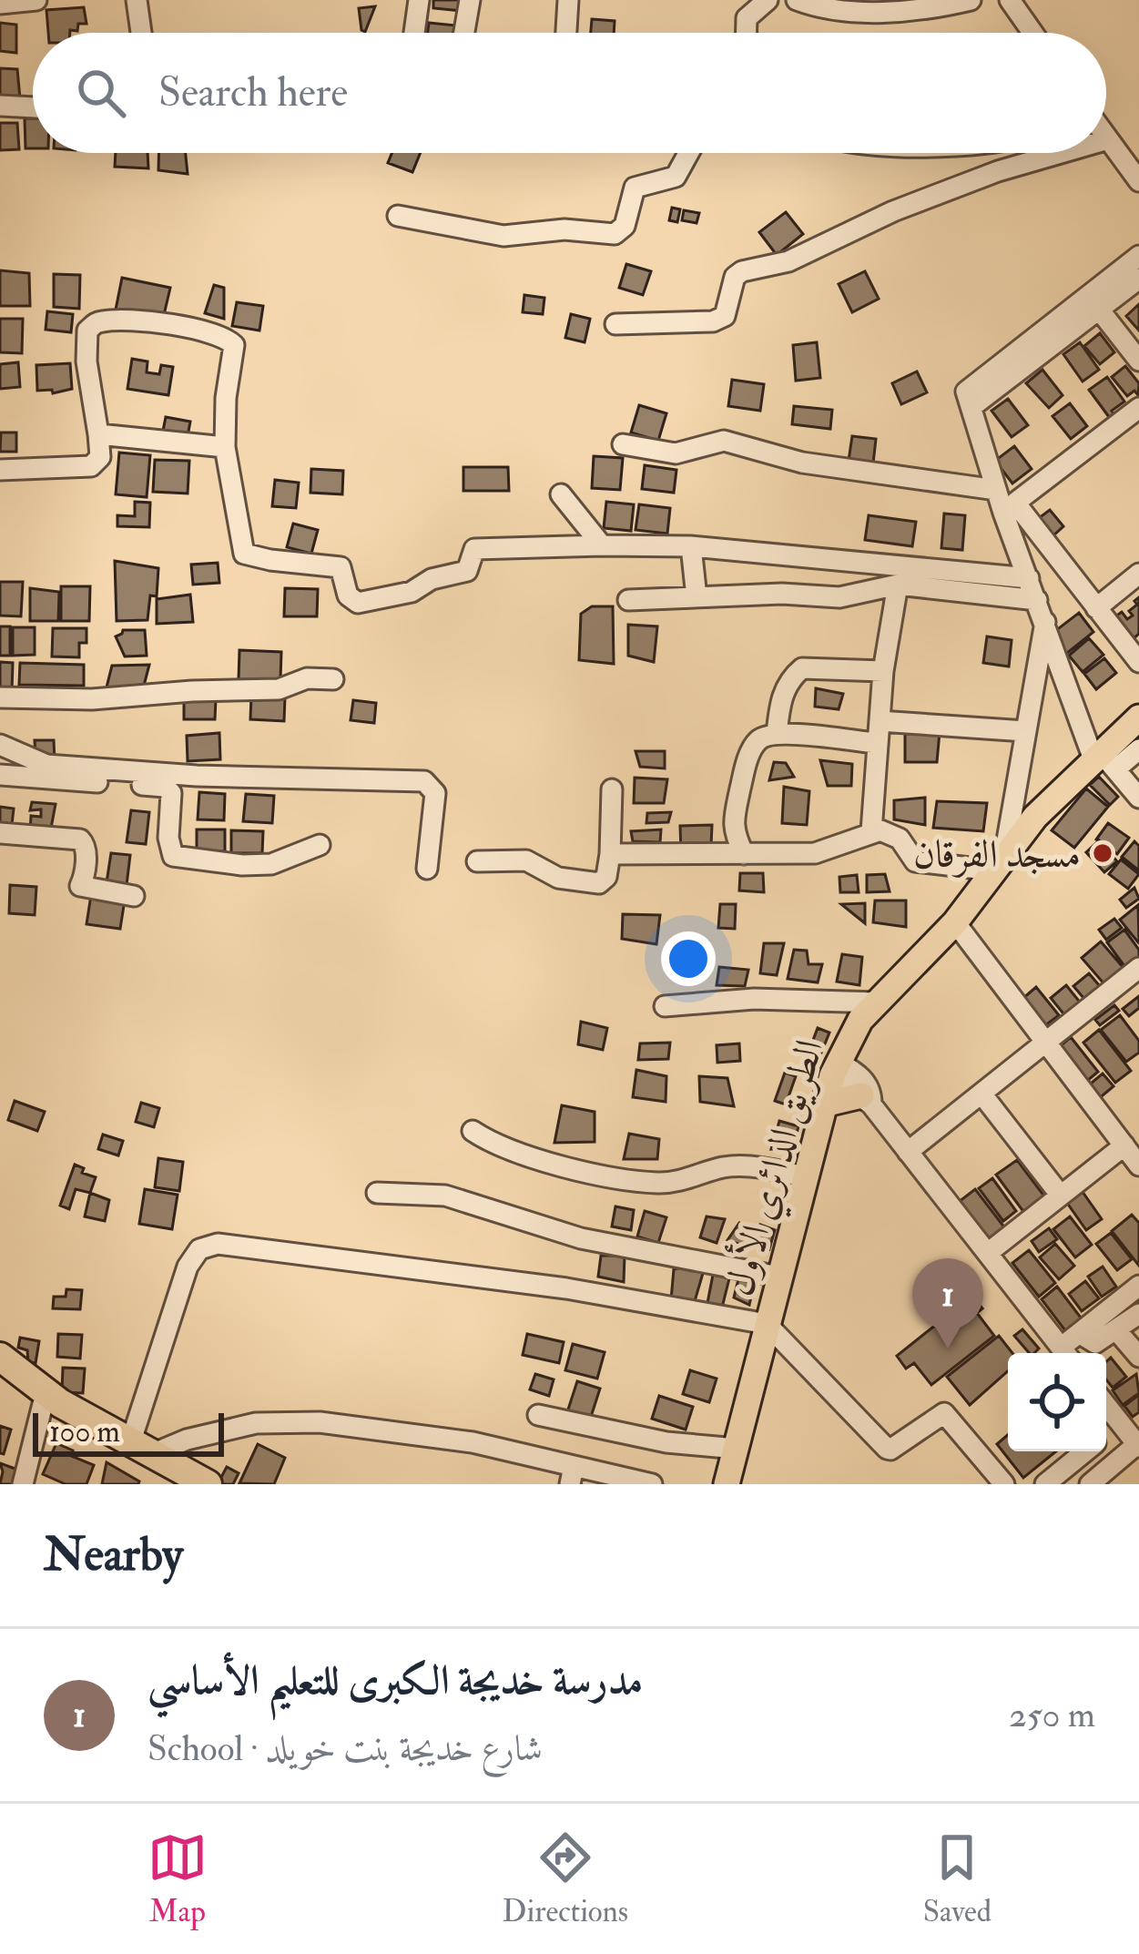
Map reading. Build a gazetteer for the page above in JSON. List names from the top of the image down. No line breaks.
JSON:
{"streets":{"main road":["الطريق الدائري الأول"]},"places":["مسجد الفرقان"],"scale_bar":"100 m","page":{"search":"Search here","pins":"1","scale":"100 m","heading":"Nearby","list":[{"mark":"1","name":"مدرسة خديجة الكبرى للتعليم الأساسي","note":"School · شارع خديجة بنت خويلد","value":"250 m"}],"nav":["Map","Directions","Saved"]}}
